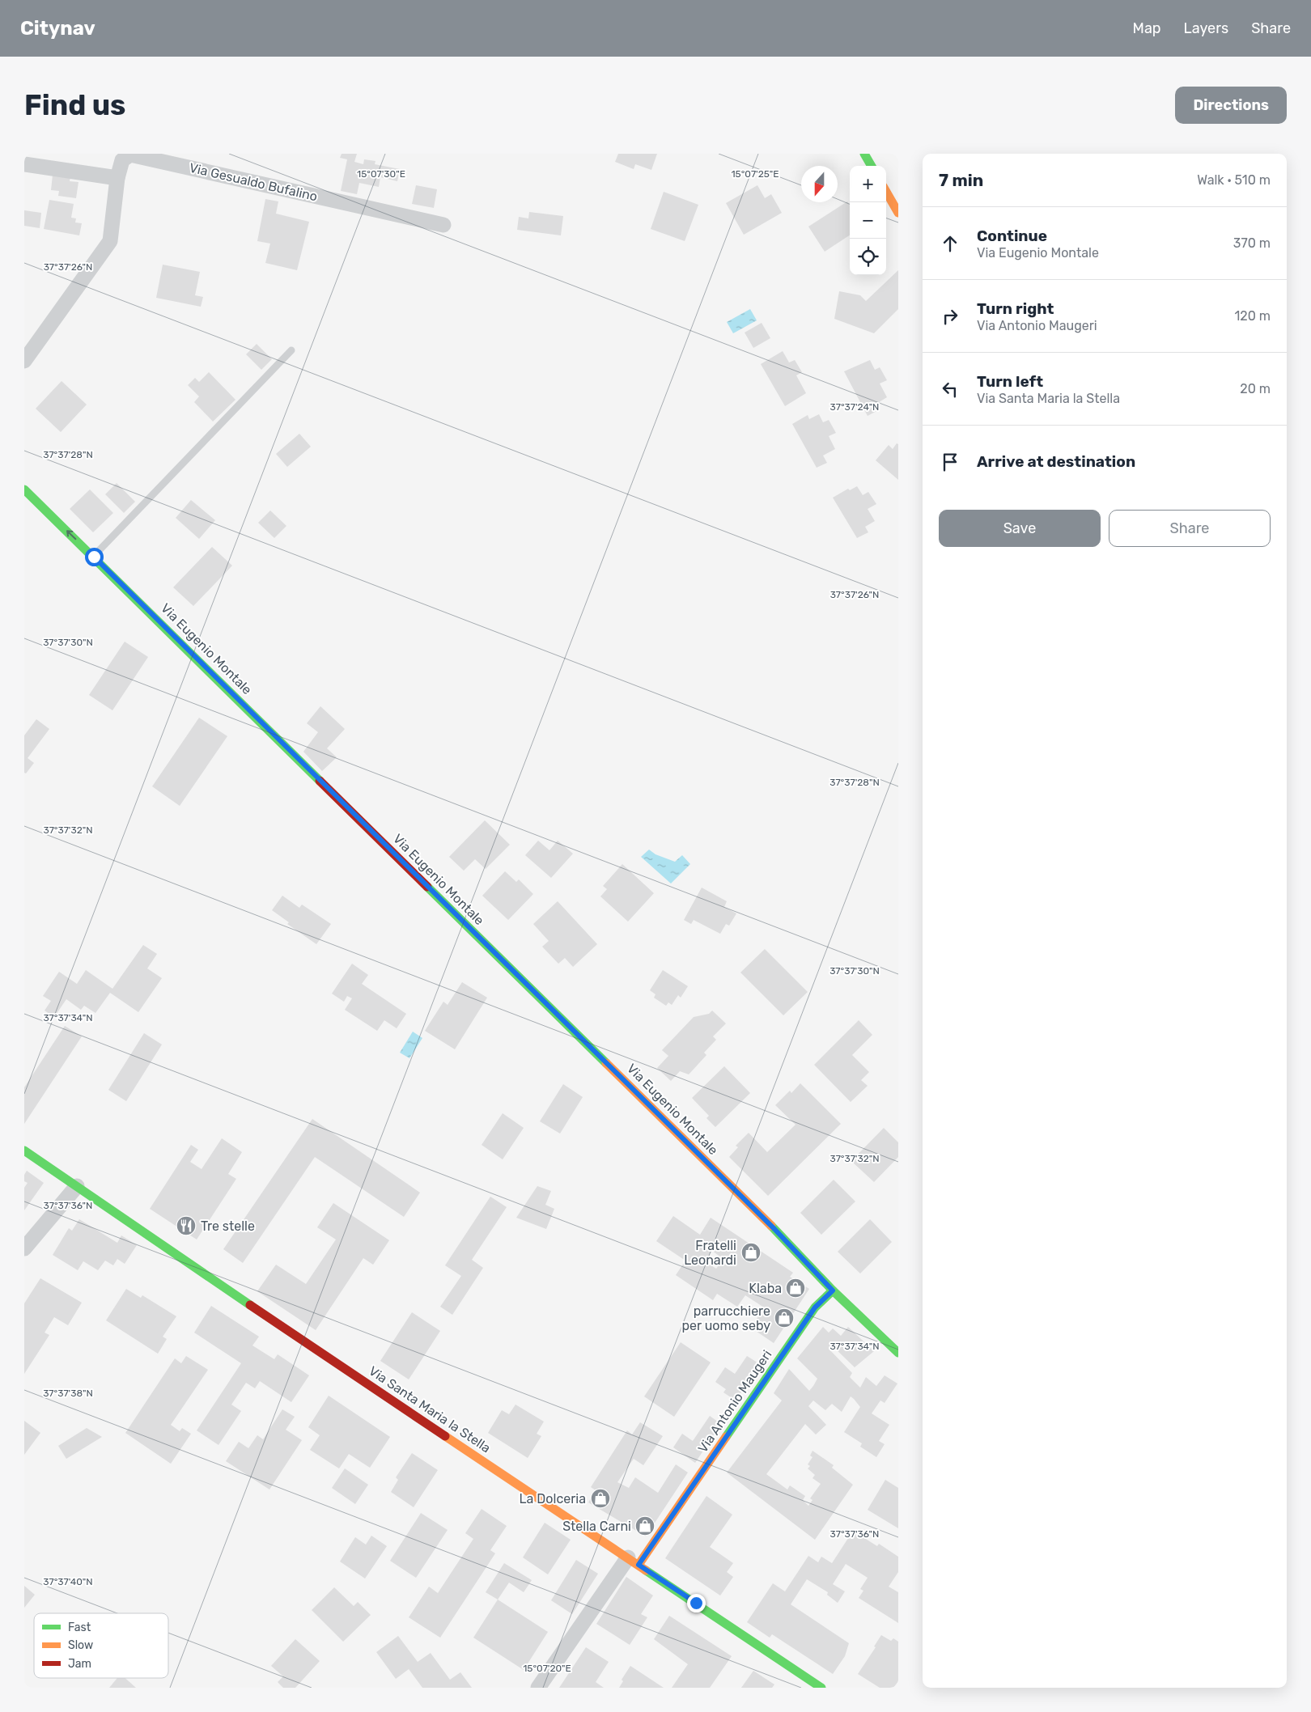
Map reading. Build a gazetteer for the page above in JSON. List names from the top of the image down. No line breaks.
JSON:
{"streets":{"street":["Via Gesualdo Bufalino","Via Eugenio Montale","Via Antonio Maugeri","Via Santa Maria la Stella"]},"crossings":[["Via Eugenio Montale","Via Antonio Maugeri"],["Via Antonio Maugeri","Via Santa Maria la Stella"]],"places":{"restaurant":["Tre stelle"],"shop":["Fratelli Leonardi","Klaba","parrucchiere per uomo seby","La Dolceria","Stella Carni"]},"legend":["Fast","Slow","Jam"],"north":"bottom","page":{"header":"Citynav","nav":["Map","Layers","Share"],"buttons":["Directions",["Save","Share"]],"title":"Find us","heading":["7 min","Walk · 510 m"],"map_buttons":["+","−"],"list":[["Continue","Via Eugenio Montale","370 m"],["Turn right","Via Antonio Maugeri","120 m"],["Turn left","Via Santa Maria la Stella","20 m"],"Arrive at destination"]},"coordinates":["15°07'25\"E","15°07'30\"E","37°37'26\"N","37°37'24\"N","37°37'28\"N","37°37'30\"N","37°37'32\"N","37°37'34\"N","37°37'36\"N","37°37'38\"N","37°37'40\"N","15°07'20\"E"]}
